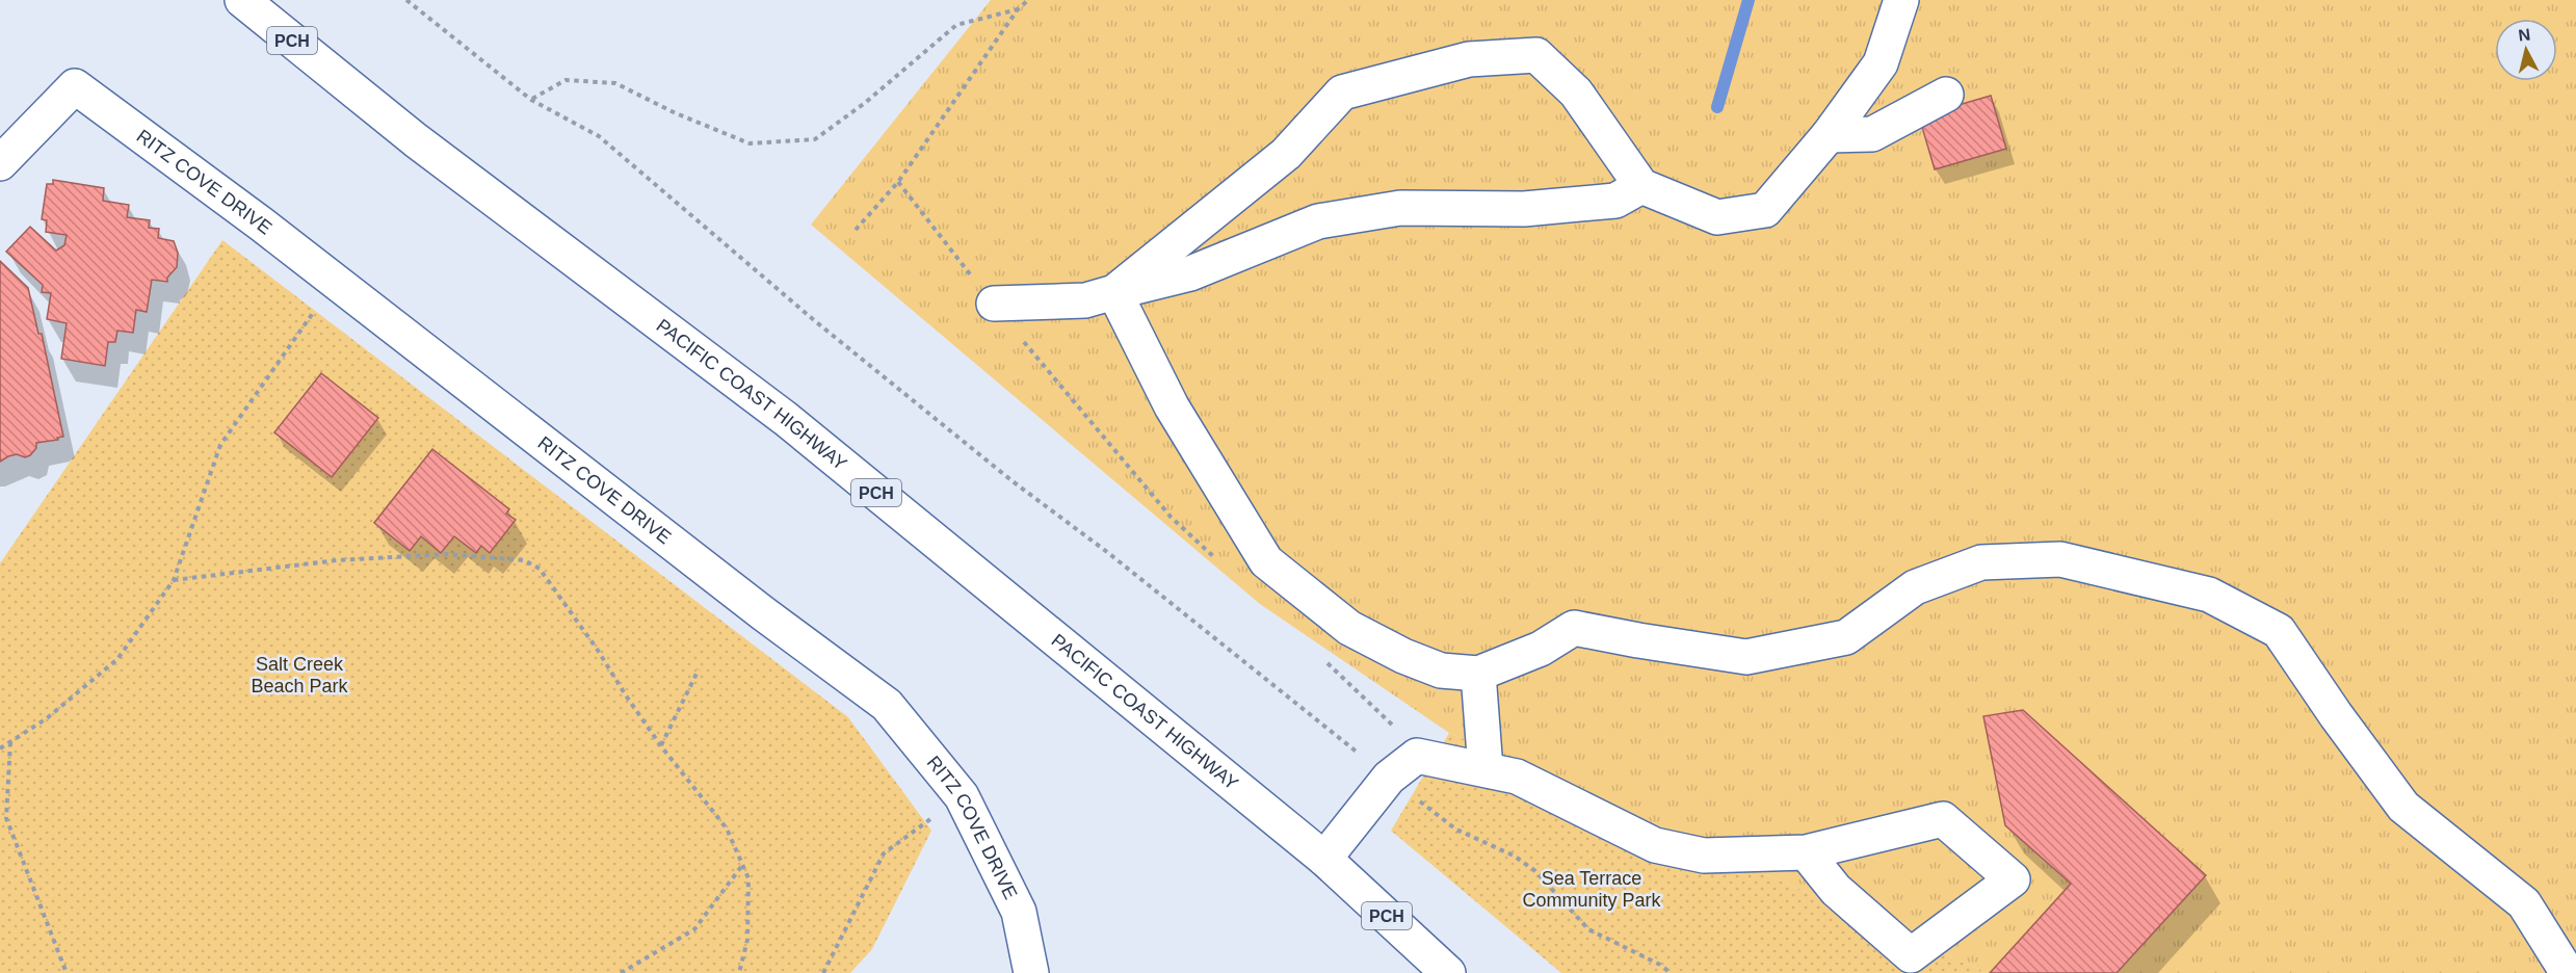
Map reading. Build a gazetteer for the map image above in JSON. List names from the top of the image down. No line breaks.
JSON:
{"streets":{"main road":["PCH","RITZ COVE DRIVE","PACIFIC COAST HIGHWAY"]},"parks":["Salt Creek Beach Park","Sea Terrace Community Park"],"north":"top"}
